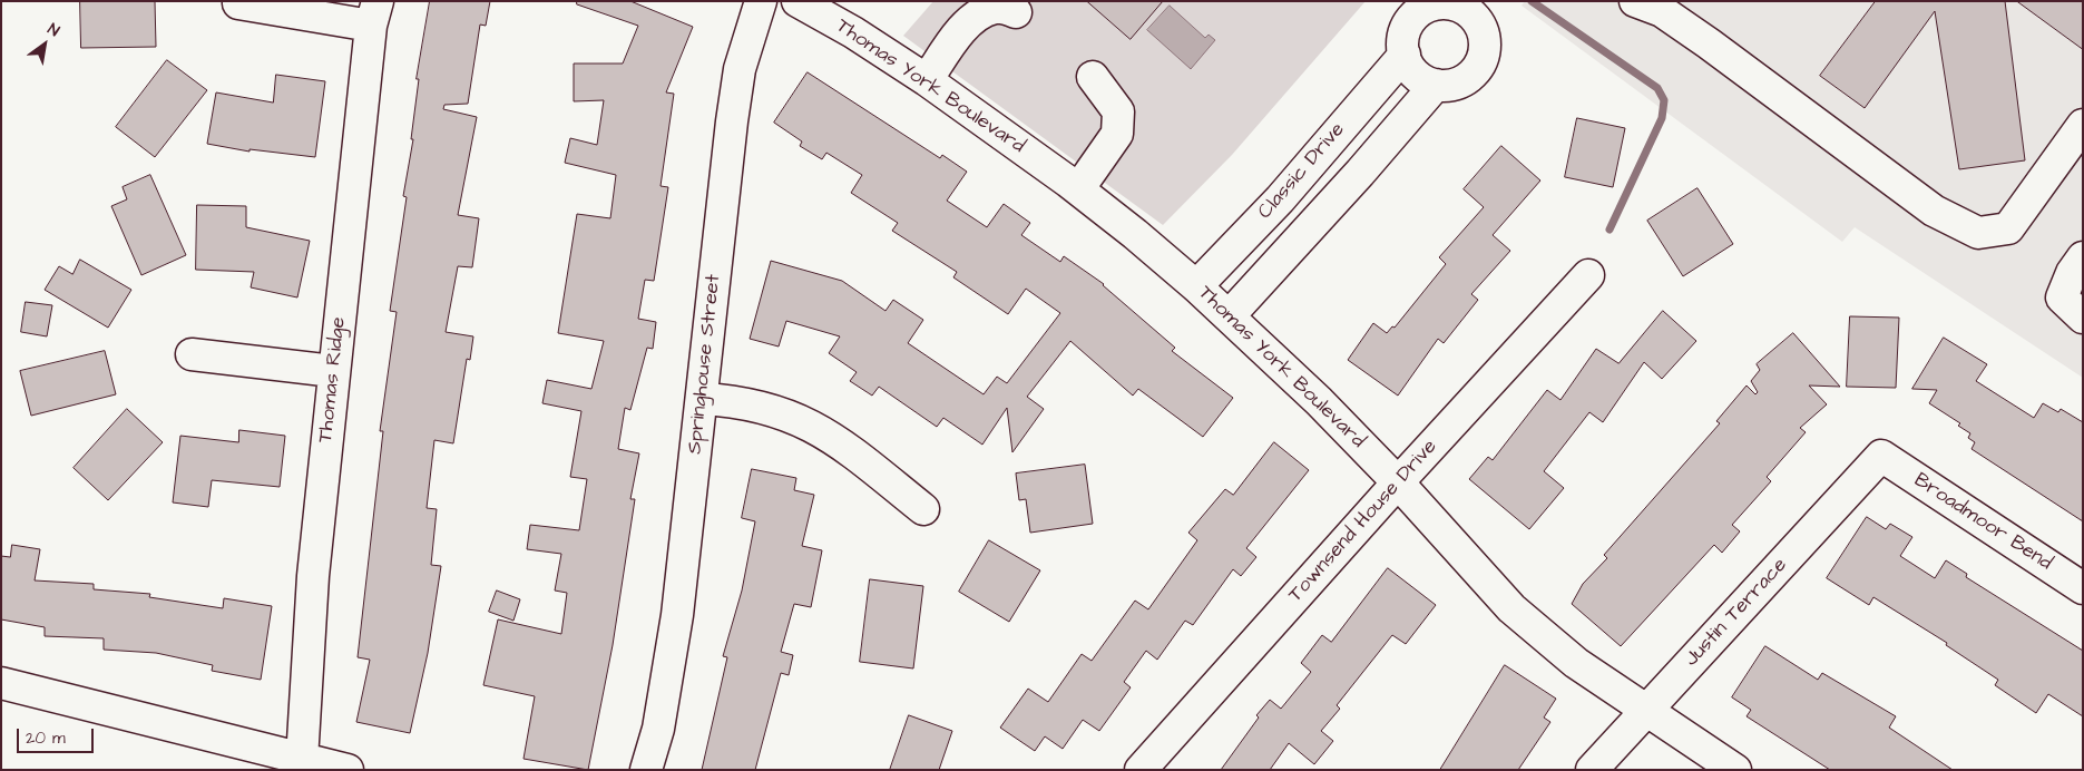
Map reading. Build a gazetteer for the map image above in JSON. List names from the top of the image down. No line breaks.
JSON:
{"streets":{"street":["Thomas York Boulevard","Classic Drive","Springhouse Street","Thomas Ridge","Townsend House Drive","Broadmoor Bend","Justin Terrace"]},"crossings":[["Thomas York Boulevard","Classic Drive"],["Thomas York Boulevard","Townsend House Drive"],["Thomas York Boulevard","Justin Terrace"],["Broadmoor Bend","Justin Terrace"]],"scale_bar":"20 m","north":"top right"}
